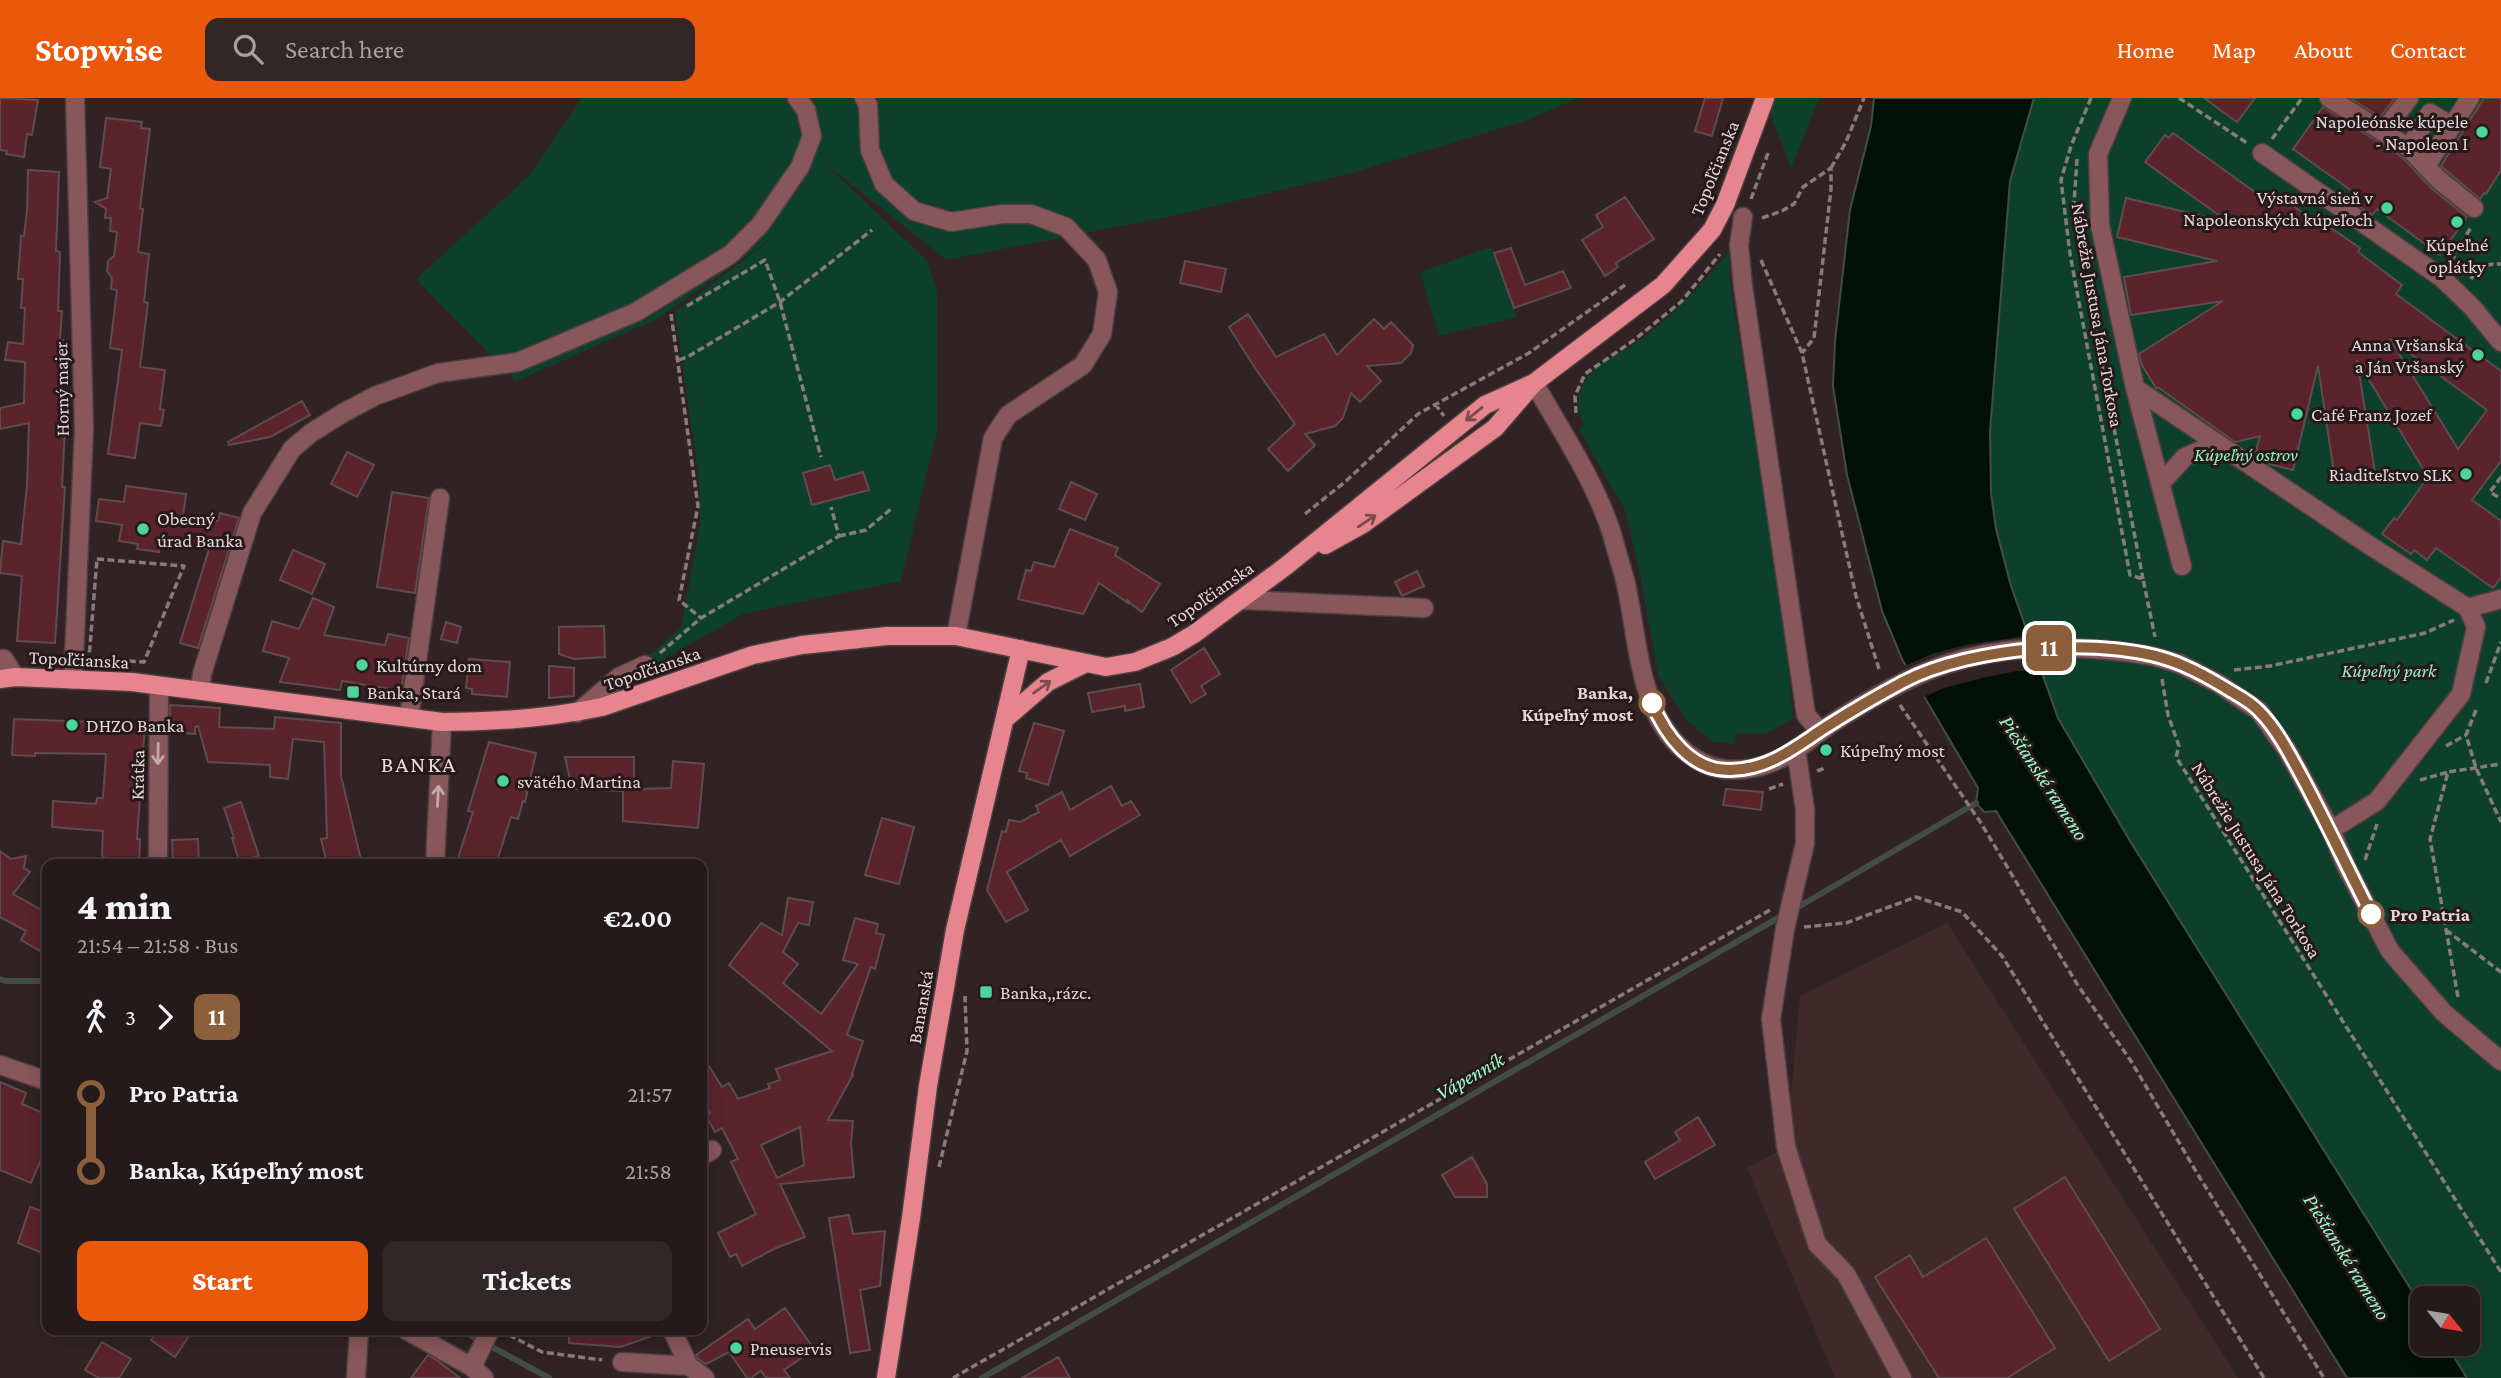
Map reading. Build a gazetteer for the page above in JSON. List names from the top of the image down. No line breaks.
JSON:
{"streets":{"main road":["Topoľčianska","Bananská"],"street":["Horný majer","Krátka"],"path":["Nábrežie Justusa Jána Torkosa"]},"crossings":[["Topoľčianska","Horný majer"],["Topoľčianska","Krátka"],["Topoľčianska","Bananská"]],"one_way":["Krátka"],"districts":["BANKA"],"water":["Piešťanské rameno","Vápenník"],"parks":["Kúpeľný ostrov","Kúpeľný park"],"places":{"other":["Napoleónske kúpele - Napoleon I","Výstavná sieň v Napoleonských kúpeľoch","Kúpeľné oplátky","Anna Vršanská a Ján Vršanský","Café Franz Jozef","Riaditeľstvo SLK","Obecný úrad Banka","Kultúrny dom","Banka, Kúpeľný most","DHZO Banka","Kúpeľný most","svätého Martina","Pro Patria","Pneuservis"],"transit":["Banka, Stará","Banka,,rázc."]},"lines":["bus line 11"],"north":"bottom right","page":{"header":"Stopwise","search":"Search here","nav":["Home","Map","About","Contact"],"on_map":"11","heading":["4 min","21:54 – 21:58 · Bus","€2.00"],"legs":["3","11"],"list":[{"name":"Pro Patria","value":"21:57"},{"name":"Banka, Kúpeľný most","value":"21:58"}],"buttons":["Start","Tickets"]}}
